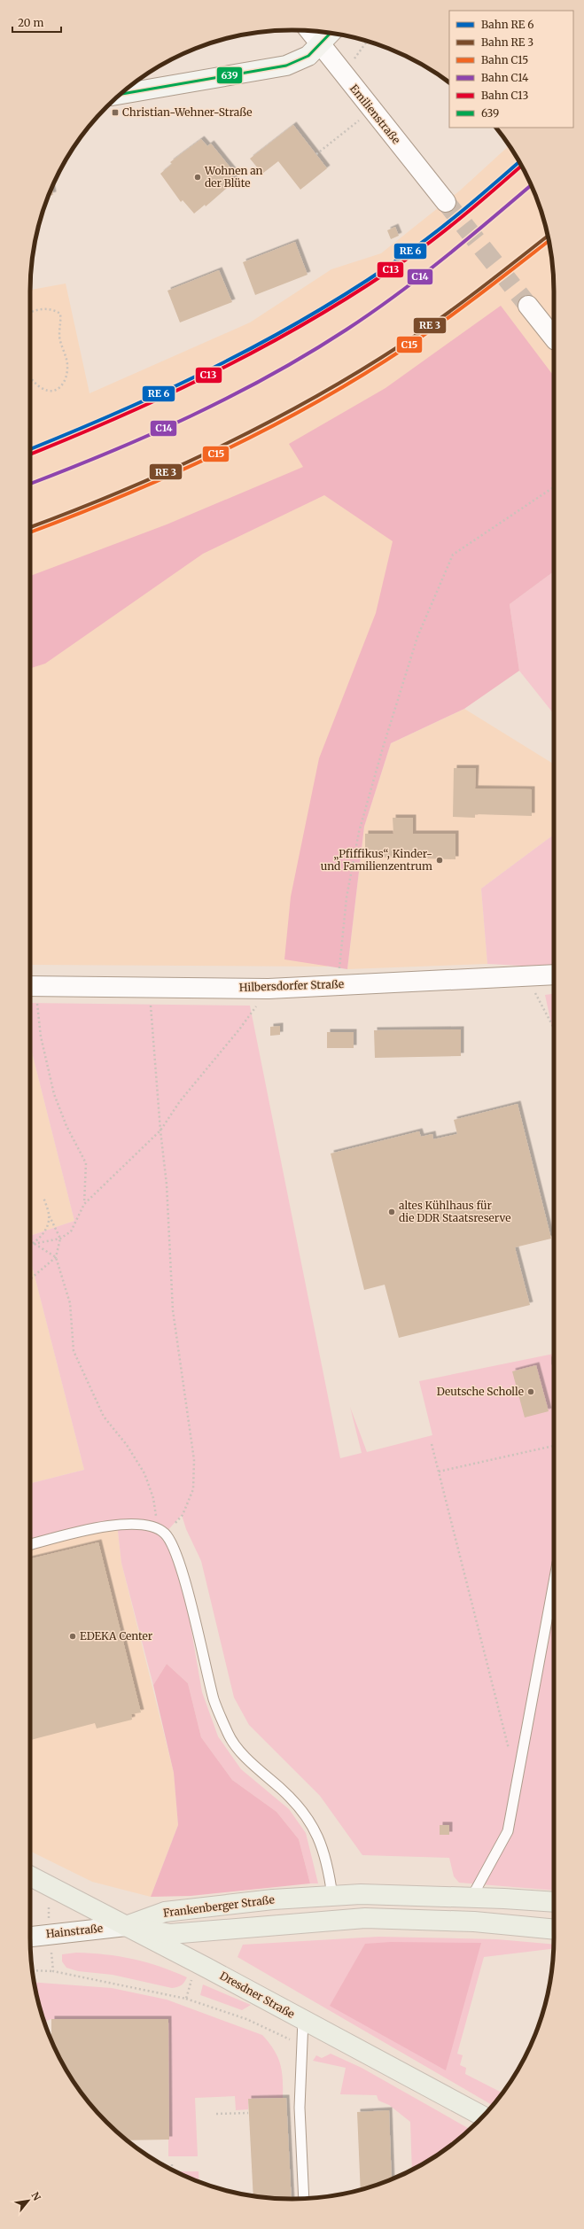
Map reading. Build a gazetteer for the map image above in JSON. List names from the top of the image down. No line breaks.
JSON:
{"streets":{"main road":["Frankenberger Straße","Hainstraße","Dresdner Straße"],"street":["Emilienstraße","Hilbersdorfer Straße"]},"crossings":[["Frankenberger Straße","Hainstraße"],["Frankenberger Straße","Dresdner Straße"],["Hainstraße","Dresdner Straße"]],"places":{"transit":["Christian-Wehner-Straße"],"other":["Wohnen an der Blüte","„Pfiffikus“, Kinder- und Familienzentrum","altes Kühlhaus für die DDR Staatsreserve","Deutsche Scholle","EDEKA Center"]},"lines":["transit line 639","rail line C13","rail line C14","rail line C15"],"legend":["Bahn RE 6","Bahn RE 3","Bahn C15","Bahn C14","Bahn C13","639"],"scale_bar":"20 m","north":"top right"}
